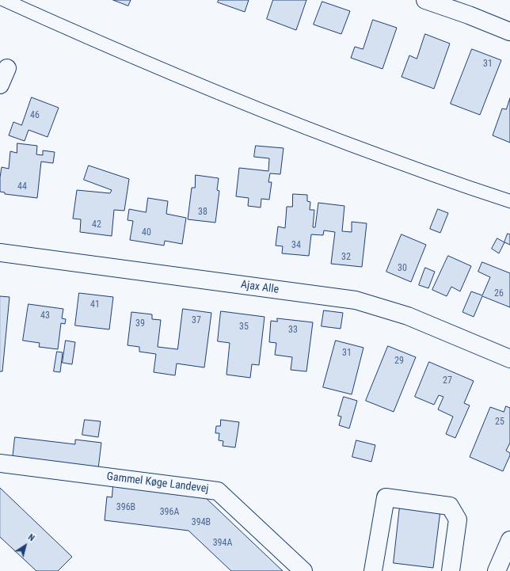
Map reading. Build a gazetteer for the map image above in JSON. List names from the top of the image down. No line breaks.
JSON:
{"streets":{"street":["Ajax Alle","Gammel Køge Landevej"]},"house_numbers":["31","46","44","38","42","40","34","32","30","26","41","43","37","39","35","33","31","29","27","25","396B","396A","394B","394A"],"north":"top right"}
